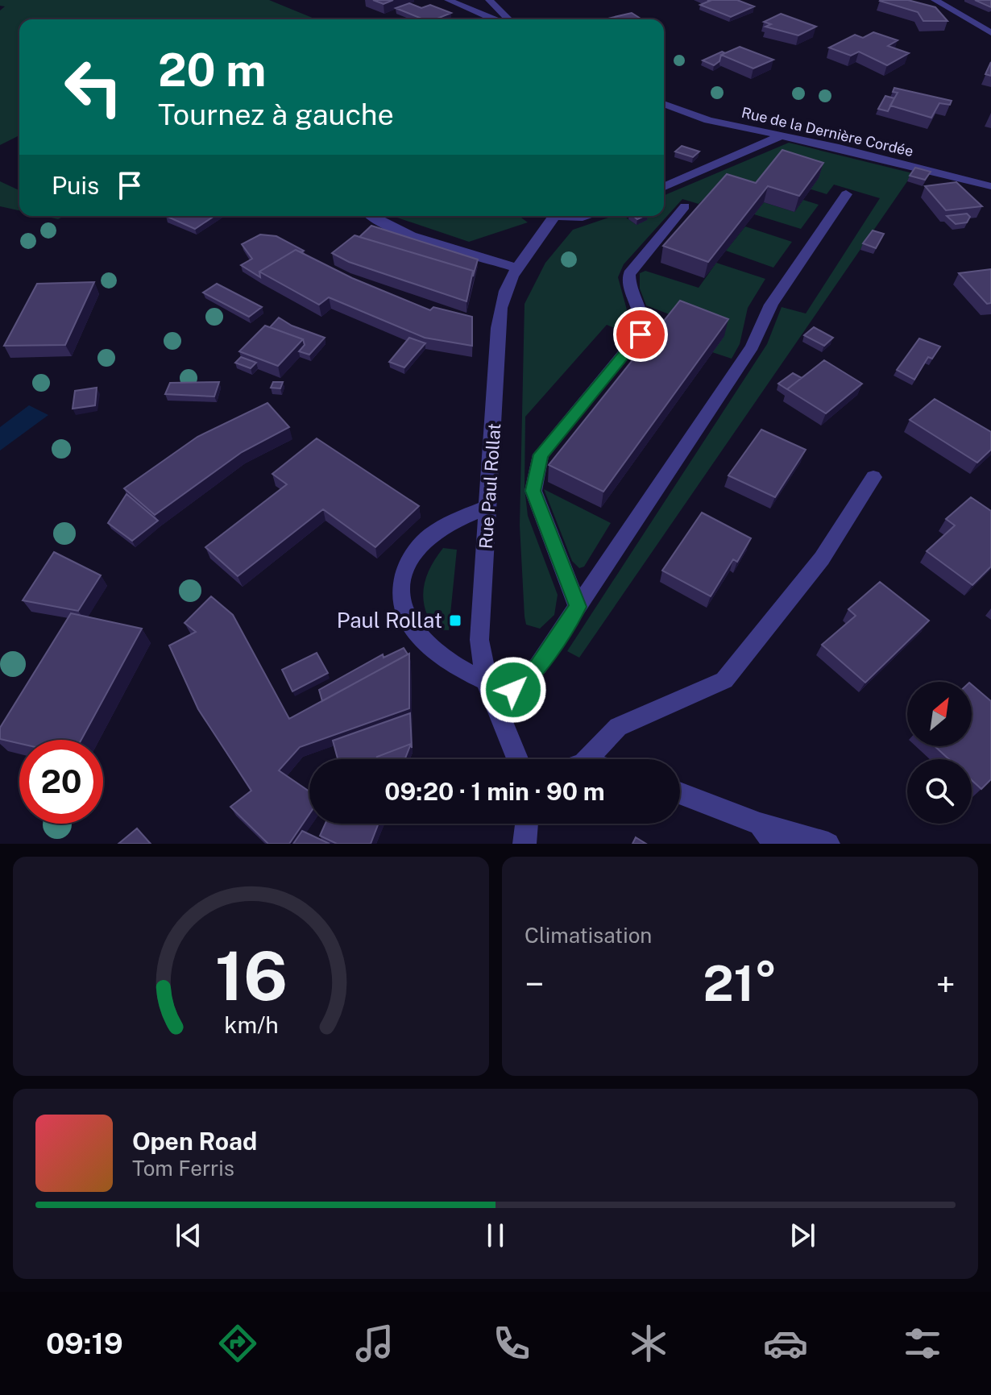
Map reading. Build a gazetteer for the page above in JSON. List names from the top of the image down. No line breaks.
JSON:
{"streets":{"street":["Rue de la Dernière Cordée","Rue Paul Rollat"]},"places":{"transit":["Paul Rollat"]},"north":"top right","page":{"turn":["20 m","Tournez à gauche"],"then":"Puis","limit":"20","trip":"09:20 · 1 min · 90 m","tile":"Climatisation","heat":["−","21°","+"],"song":["Open Road","Tom Ferris"],"tabs":"09:19","gauge":["16","km/h"]}}
